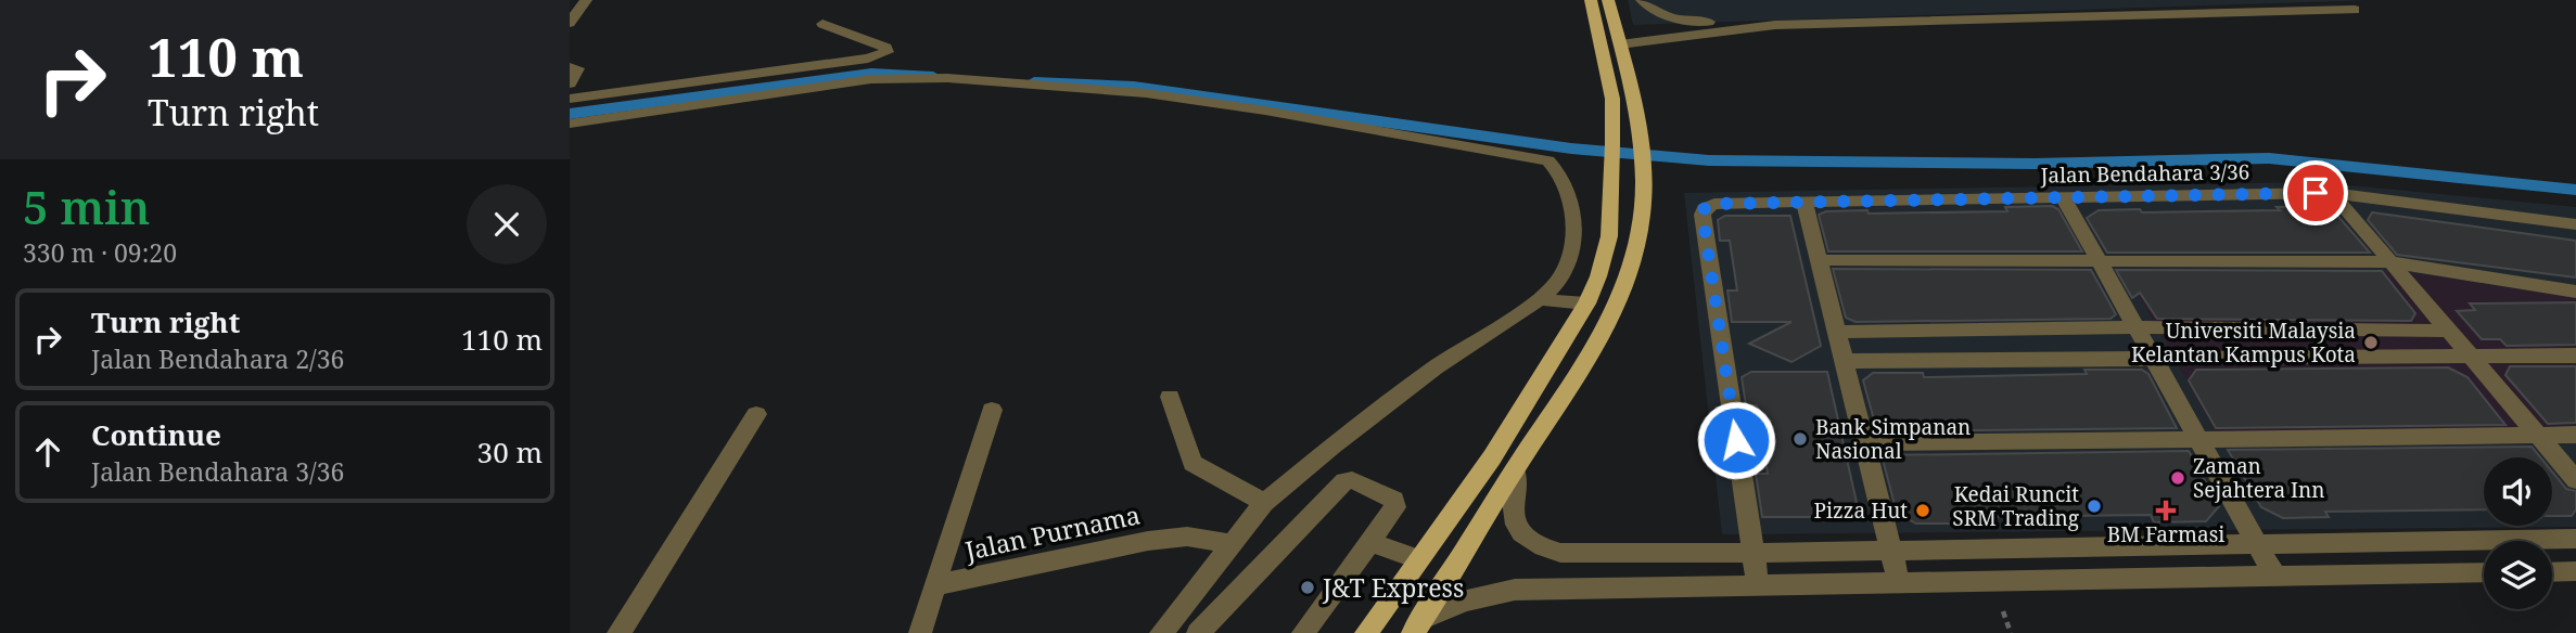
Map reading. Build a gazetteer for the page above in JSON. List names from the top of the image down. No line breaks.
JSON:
{"streets":{"street":["Jalan Bendahara 3/36","Jalan Purnama"]},"places":{"other":["Universiti Malaysia Kelantan Kampus Kota","Bank Simpanan Nasional","Zaman Sejahtera Inn","Kedai Runcit SRM Trading","Pizza Hut","J&T Express"],"health":["BM Farmasi"]},"page":{"turn":["110 m","Turn right"],"heading":["5 min","330 m · 09:20"],"list":[{"name":"Turn right","note":"Jalan Bendahara 2/36","value":"110 m"},{"name":"Continue","note":"Jalan Bendahara 3/36","value":"30 m"}]}}
